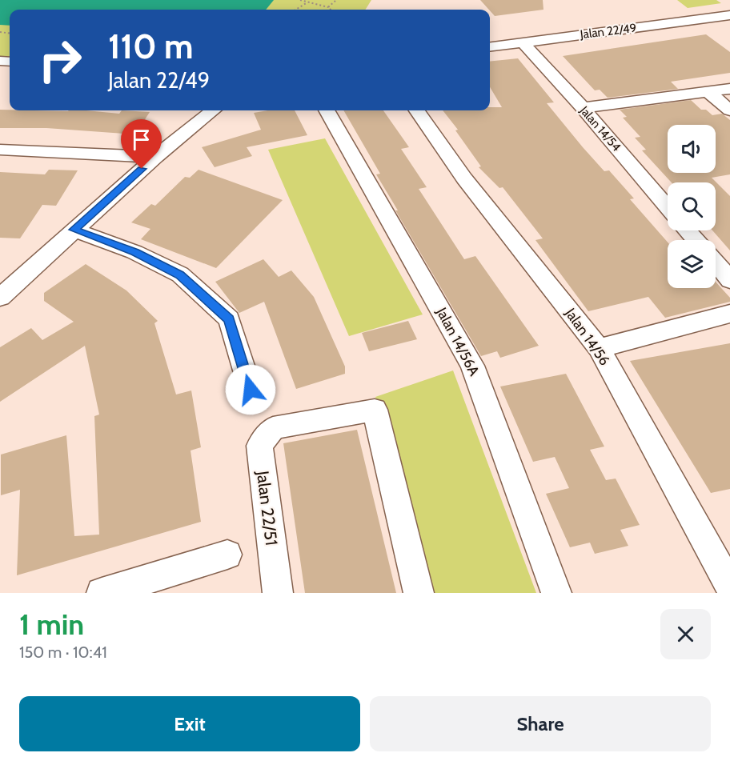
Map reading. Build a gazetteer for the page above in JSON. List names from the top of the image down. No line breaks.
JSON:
{"streets":{"street":["Jalan 22/49","Jalan 14/54","Jalan 14/56","Jalan 14/56A","Jalan 22/51"]},"crossings":[["Jalan 22/49","Jalan 14/54"]],"page":{"turn":["110 m","Jalan 22/49"],"heading":["1 min","150 m · 10:41"],"buttons":["Exit","Share"]}}
